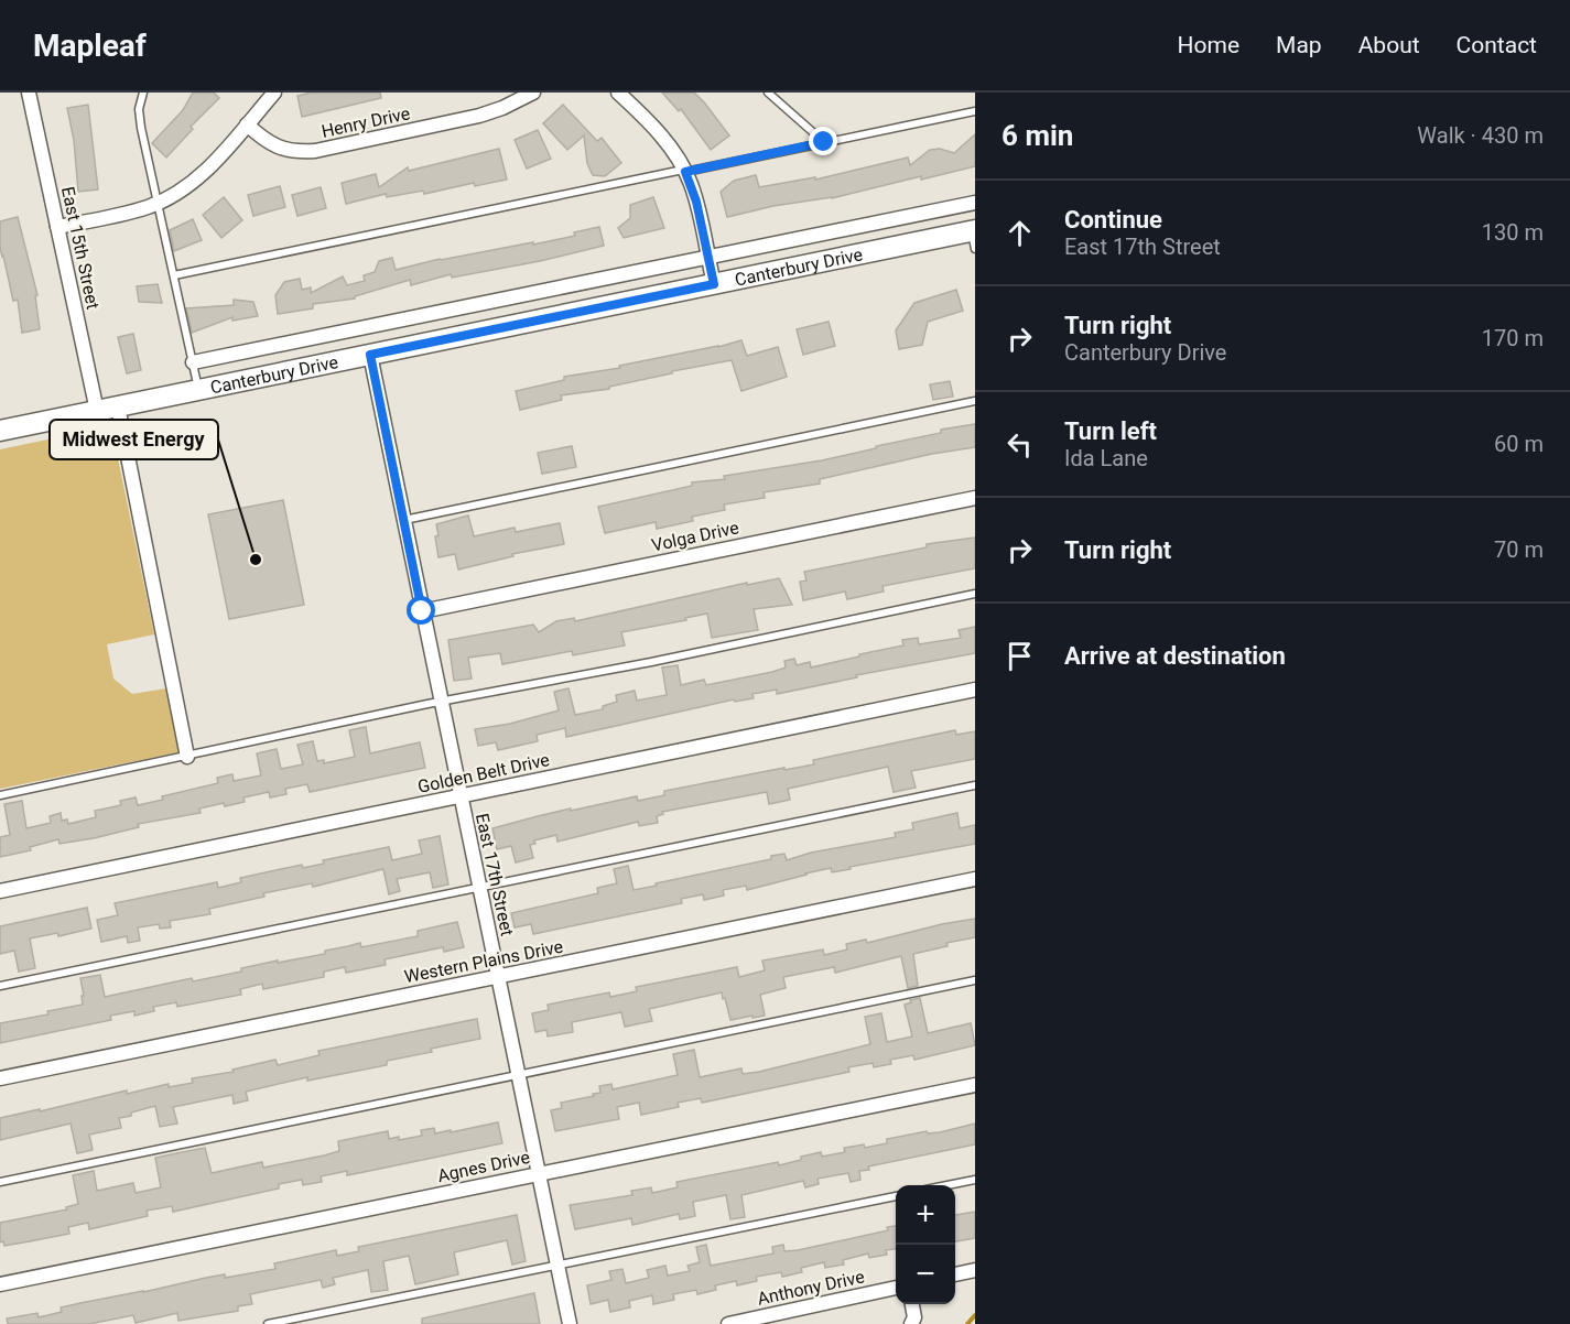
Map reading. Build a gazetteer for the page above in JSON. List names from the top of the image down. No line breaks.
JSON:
{"streets":{"main road":["Canterbury Drive"],"street":["Henry Drive","East 15th Street","Volga Drive","Golden Belt Drive","East 17th Street","Western Plains Drive","Agnes Drive","Anthony Drive"]},"crossings":[["East 15th Street","Canterbury Drive"],["Canterbury Drive","East 17th Street"],["Volga Drive","East 17th Street"],["Golden Belt Drive","East 17th Street"],["East 17th Street","Western Plains Drive"],["East 17th Street","Agnes Drive"]],"places":["Midwest Energy"],"page":{"header":"Mapleaf","nav":["Home","Map","About","Contact"],"heading":["6 min","Walk · 430 m"],"list":[["Continue","East 17th Street","130 m"],["Turn right","Canterbury Drive","170 m"],["Turn left","Ida Lane","60 m"],["Turn right","70 m"],"Arrive at destination"],"map_buttons":["+","−"]}}
